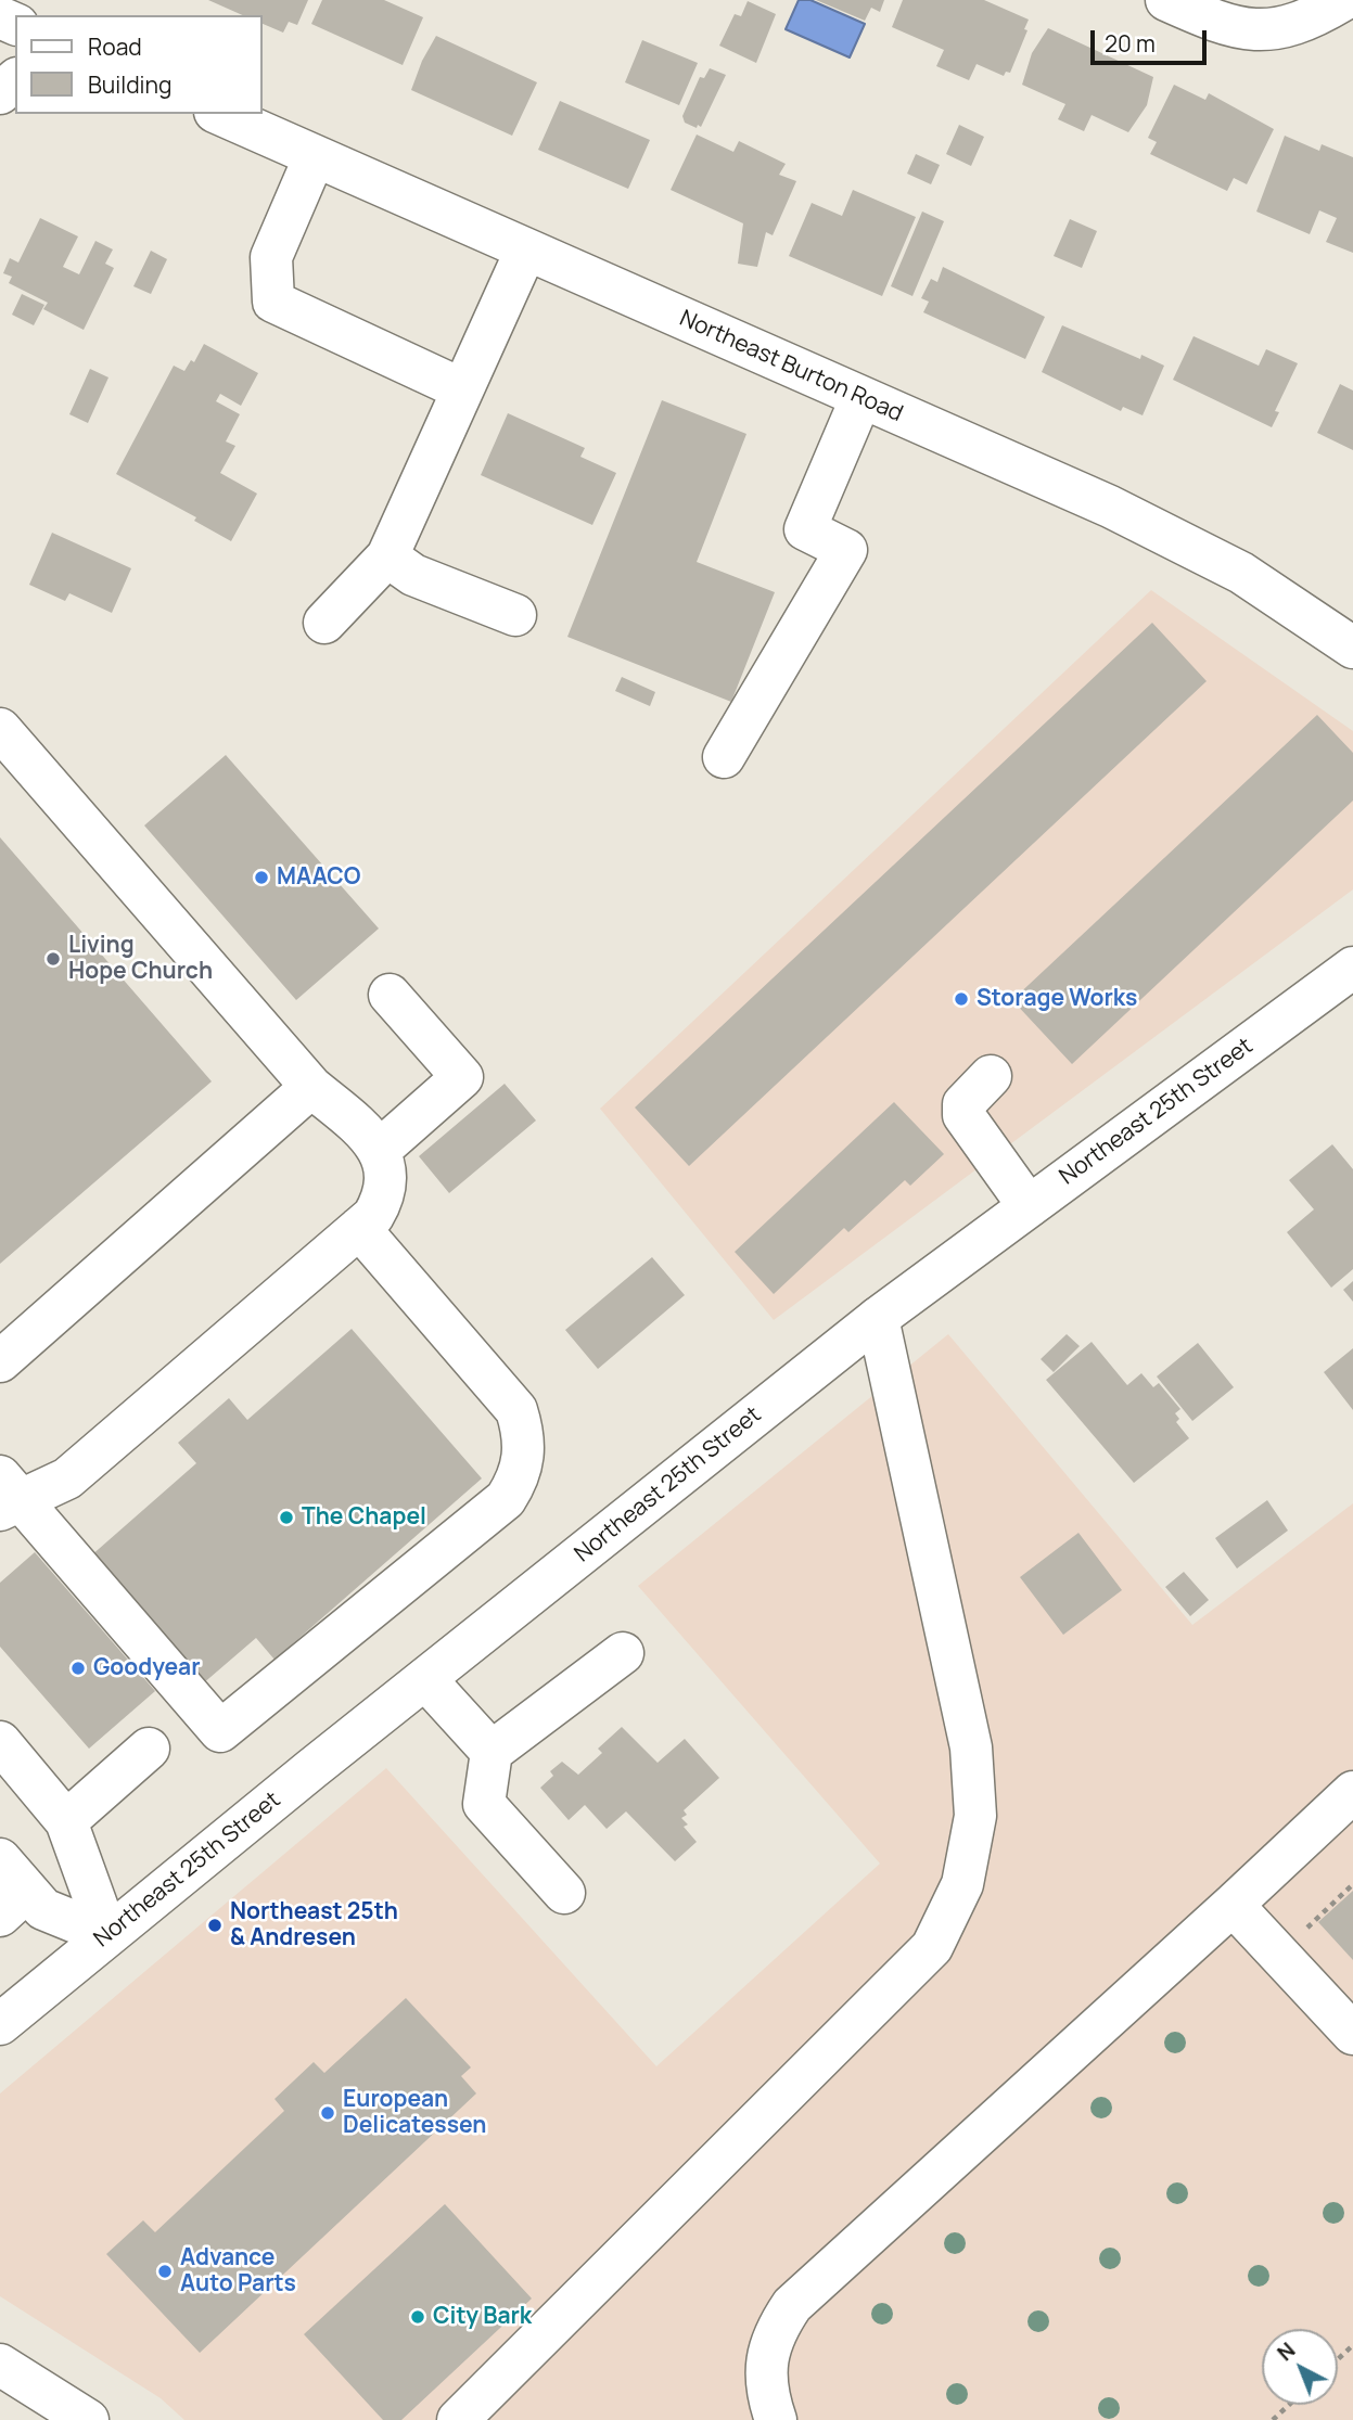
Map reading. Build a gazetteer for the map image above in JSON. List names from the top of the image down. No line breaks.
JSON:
{"streets":{"main road":["Northeast Burton Road","Northeast 25th Street"]},"places":["MAACO","Living Hope Church","Storage Works","The Chapel","Goodyear","Northeast 25th & Andresen","European Delicatessen","Advance Auto Parts","City Bark"],"legend":["Road","Building"],"scale_bar":"20 m","north":"top left"}
